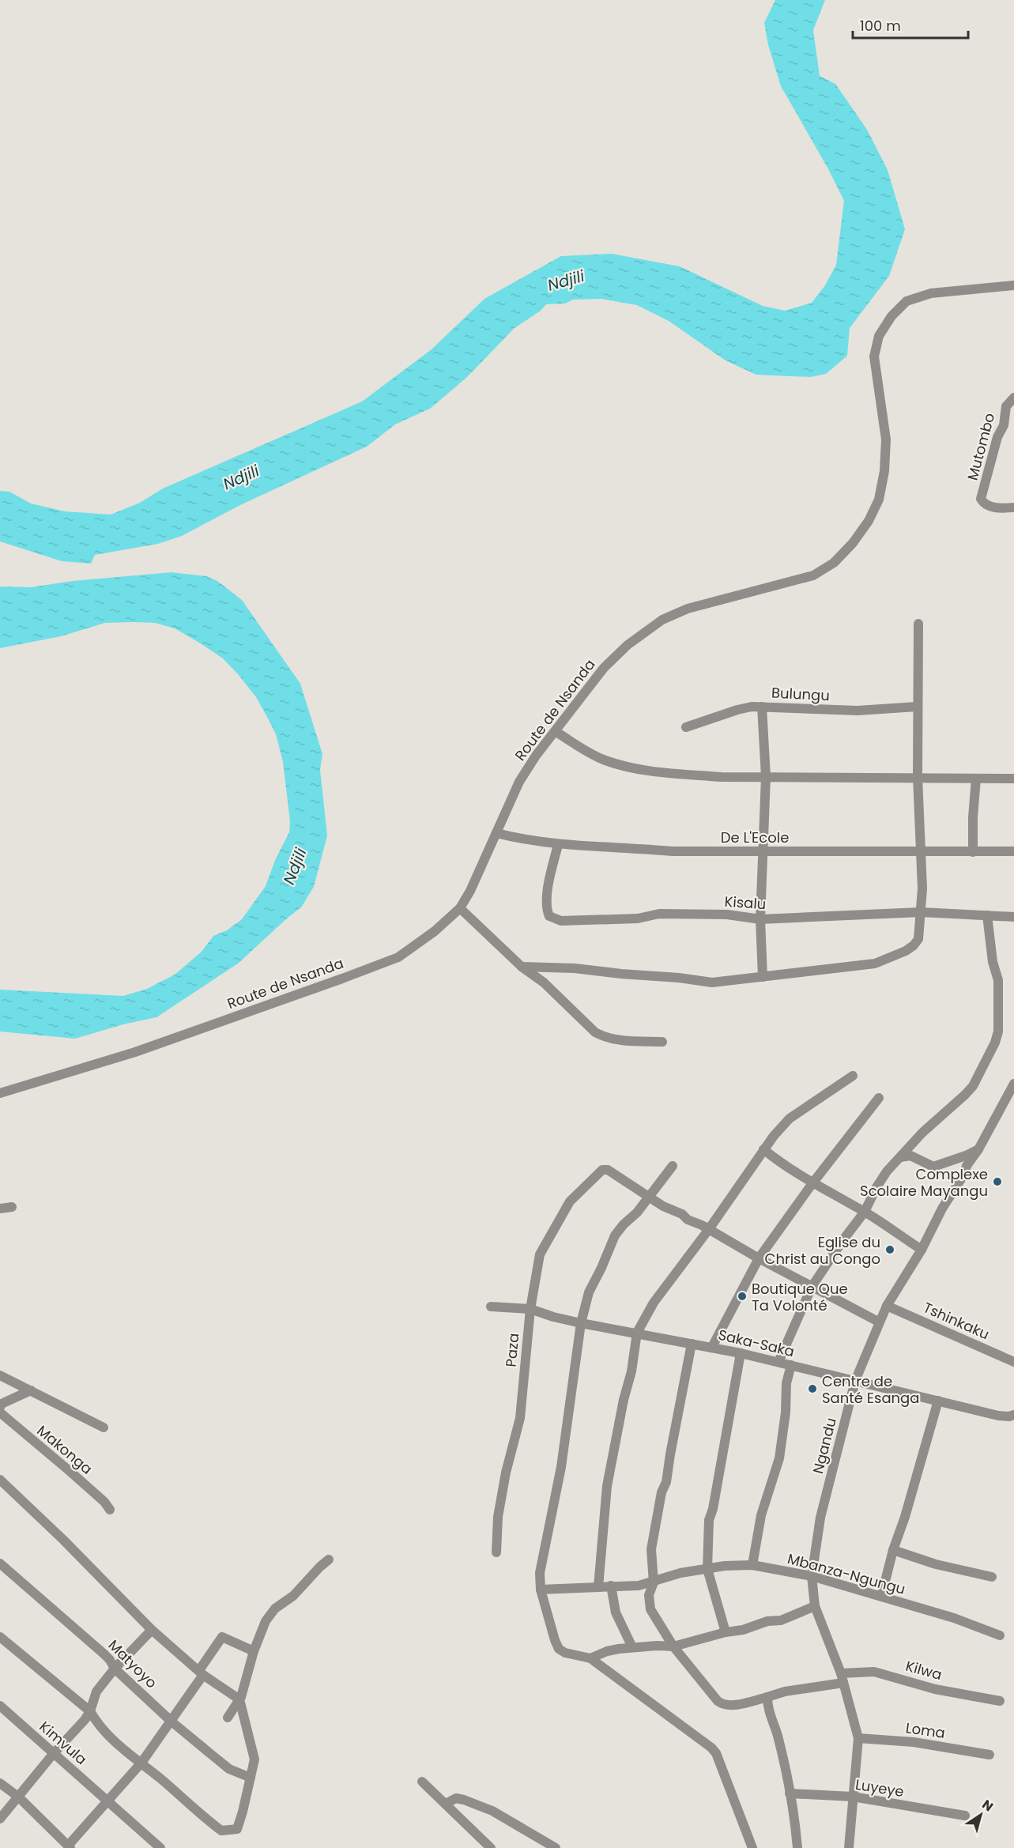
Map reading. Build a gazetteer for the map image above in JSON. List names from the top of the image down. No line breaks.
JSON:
{"streets":{"street":["Mutombo","Bulungu","Route de Nsanda","De L'Ecole","Kisalu","Tshinkaku","Saka-Saka","Paza","Ngandu","Makonga","Mbanza-Ngungu","Matyoyo","Kilwa","Loma","Kimvula","Luyeye"]},"crossings":[["Route de Nsanda","De L'Ecole"],["De L'Ecole","Kisalu"],["Tshinkaku","Ngandu"],["Saka-Saka","Paza"],["Saka-Saka","Ngandu"],["Ngandu","Mbanza-Ngungu"],["Ngandu","Kilwa"],["Ngandu","Loma"],["Ngandu","Luyeye"]],"water":["Ndjili"],"places":["Complexe Scolaire Mayangu","Eglise du Christ au Congo","Boutique Que Ta Volonté","Centre de Santé Esanga"],"scale_bar":"100 m","north":"top right"}
